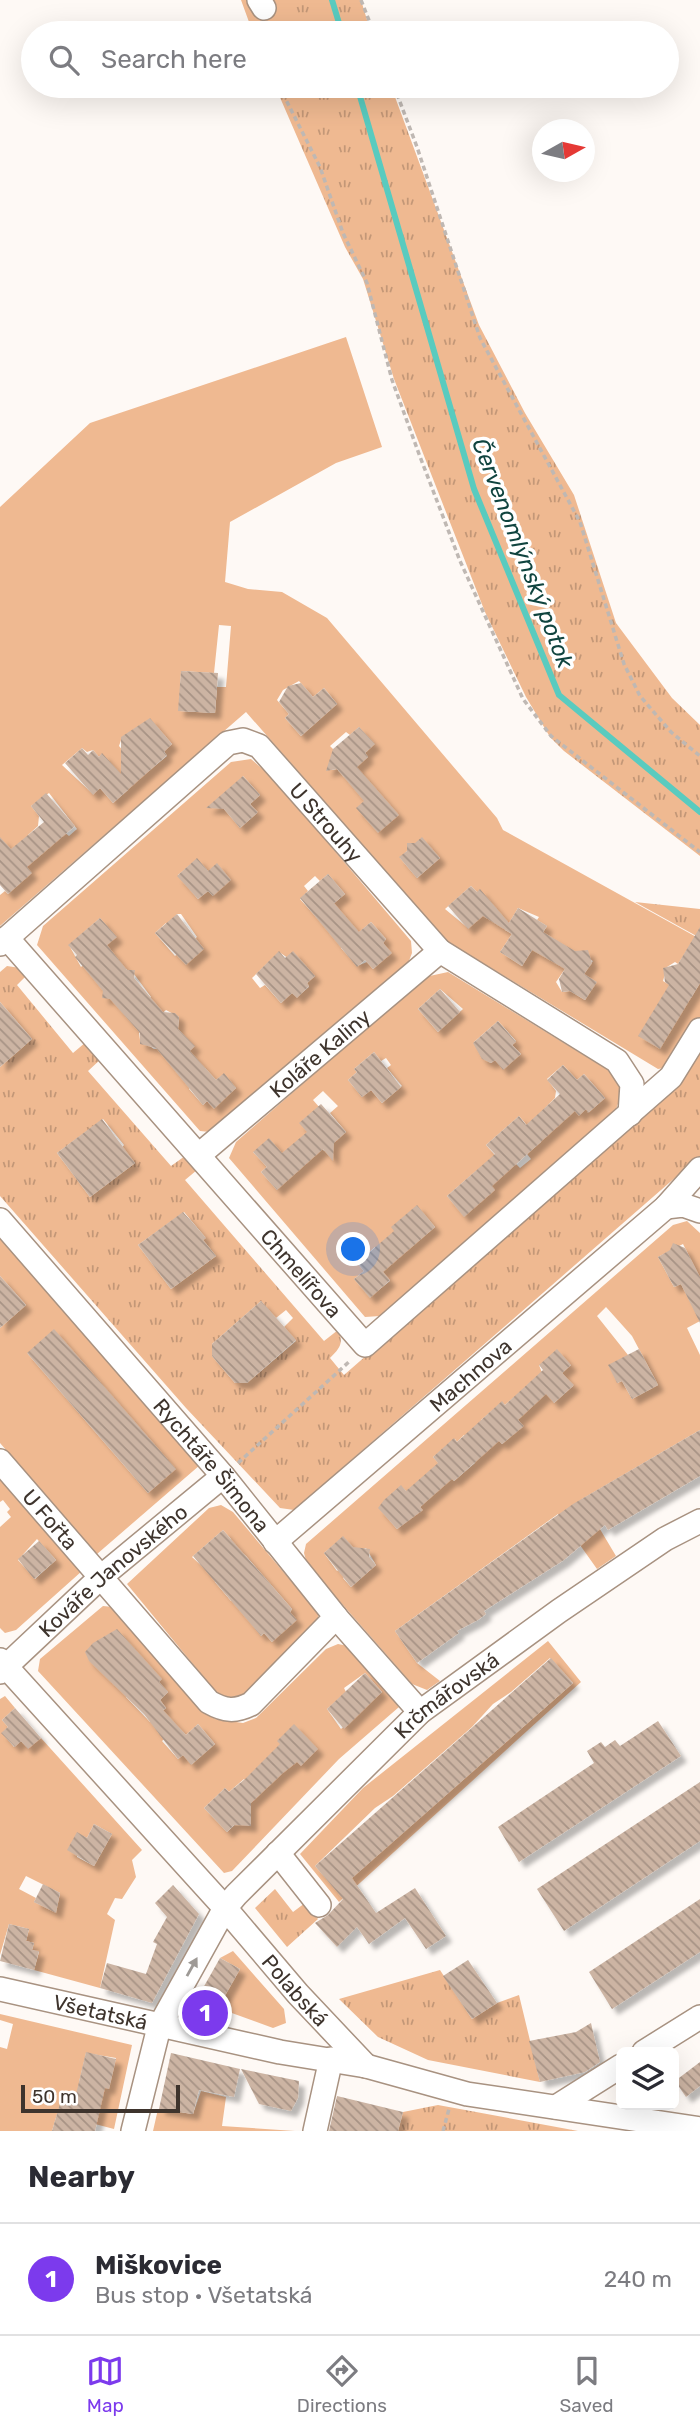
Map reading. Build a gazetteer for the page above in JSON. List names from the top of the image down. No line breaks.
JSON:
{"streets":{"street":["U Strouhy","Koláře Kaliny","Chmelířova","Machnova","Rychtáře Šimona","U Fořta","Kováře Janovského","Krčmářovská","Polabská","Všetatská"]},"crossings":[["U Strouhy","Koláře Kaliny"],["U Strouhy","Chmelířova"],["Koláře Kaliny","Chmelířova"],["Machnova","Rychtáře Šimona"],["Rychtáře Šimona","Kováře Janovského"],["Rychtáře Šimona","Krčmářovská"],["U Fořta","Kováře Janovského"],["Kováře Janovského","Polabská"],["Krčmářovská","Polabská"],["Krčmářovská","Všetatská"],["Polabská","Všetatská"]],"water":["Červenomlýnský potok"],"scale_bar":"50 m","north":"right","page":{"search":"Search here","pins":"1","scale":"50 m","heading":"Nearby","list":[{"mark":"1","name":"Miškovice","note":"Bus stop · Všetatská","value":"240 m"}],"nav":["Map","Directions","Saved"]}}
